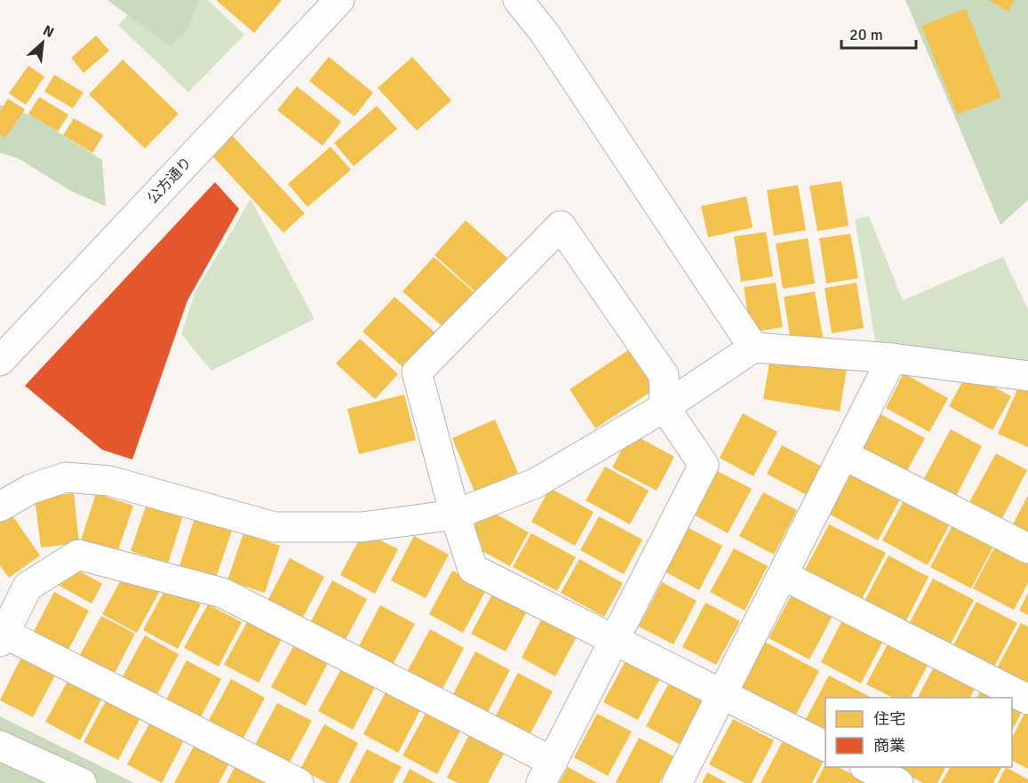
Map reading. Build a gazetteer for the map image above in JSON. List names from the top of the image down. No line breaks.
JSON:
{"streets":{"street":["公方通り"]},"legend":["住宅","商業"],"scale_bar":"20 m","north":"top right"}
